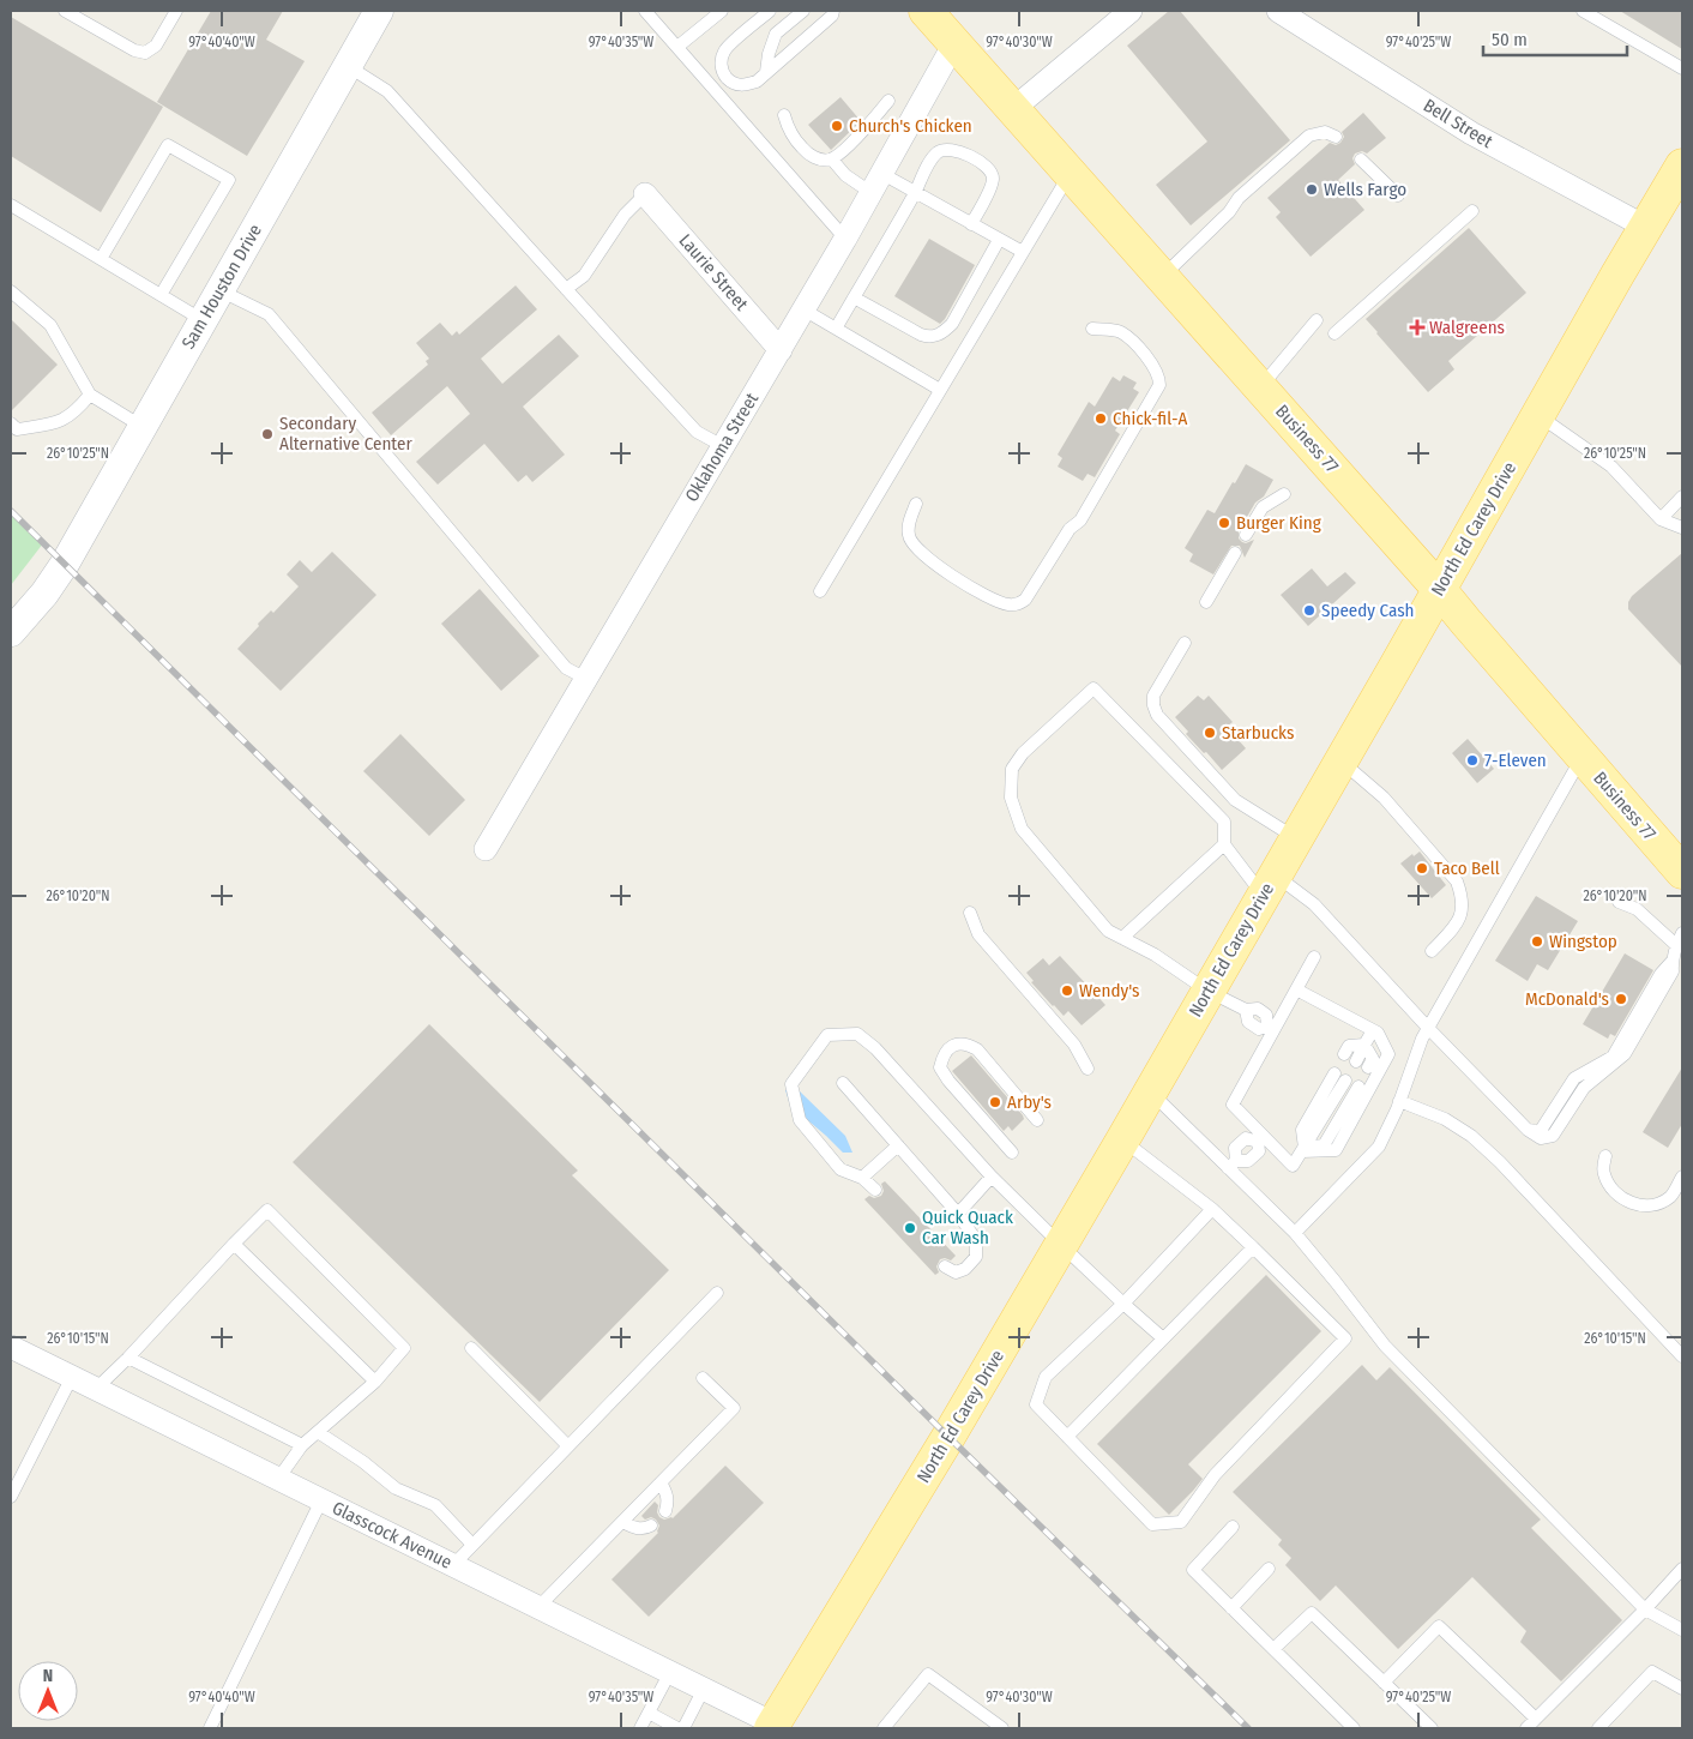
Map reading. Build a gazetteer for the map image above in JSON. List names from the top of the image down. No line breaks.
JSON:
{"streets":{"main road":["Business 77","North Ed Carey Drive"],"street":["Bell Street","Laurie Street","Sam Houston Drive","Oklahoma Street","Glasscock Avenue"]},"crossings":[["Bell Street","North Ed Carey Drive"],["Laurie Street","Oklahoma Street"],["Business 77","Oklahoma Street"],["Business 77","North Ed Carey Drive"],["North Ed Carey Drive","Glasscock Avenue"]],"places":{"other":["Church's Chicken","Wells Fargo","Chick-fil-A","Secondary Alternative Center","Burger King","Speedy Cash","Starbucks","7-Eleven","Taco Bell","Wingstop","Wendy's","McDonald's","Arby's","Quick Quack Car Wash"],"health":["Walgreens"]},"scale_bar":"50 m","north":"top","coordinates":["97°40'40\"W","97°40'35\"W","97°40'30\"W","97°40'25\"W","26°10'25\"N","26°10'20\"N","26°10'15\"N"]}
